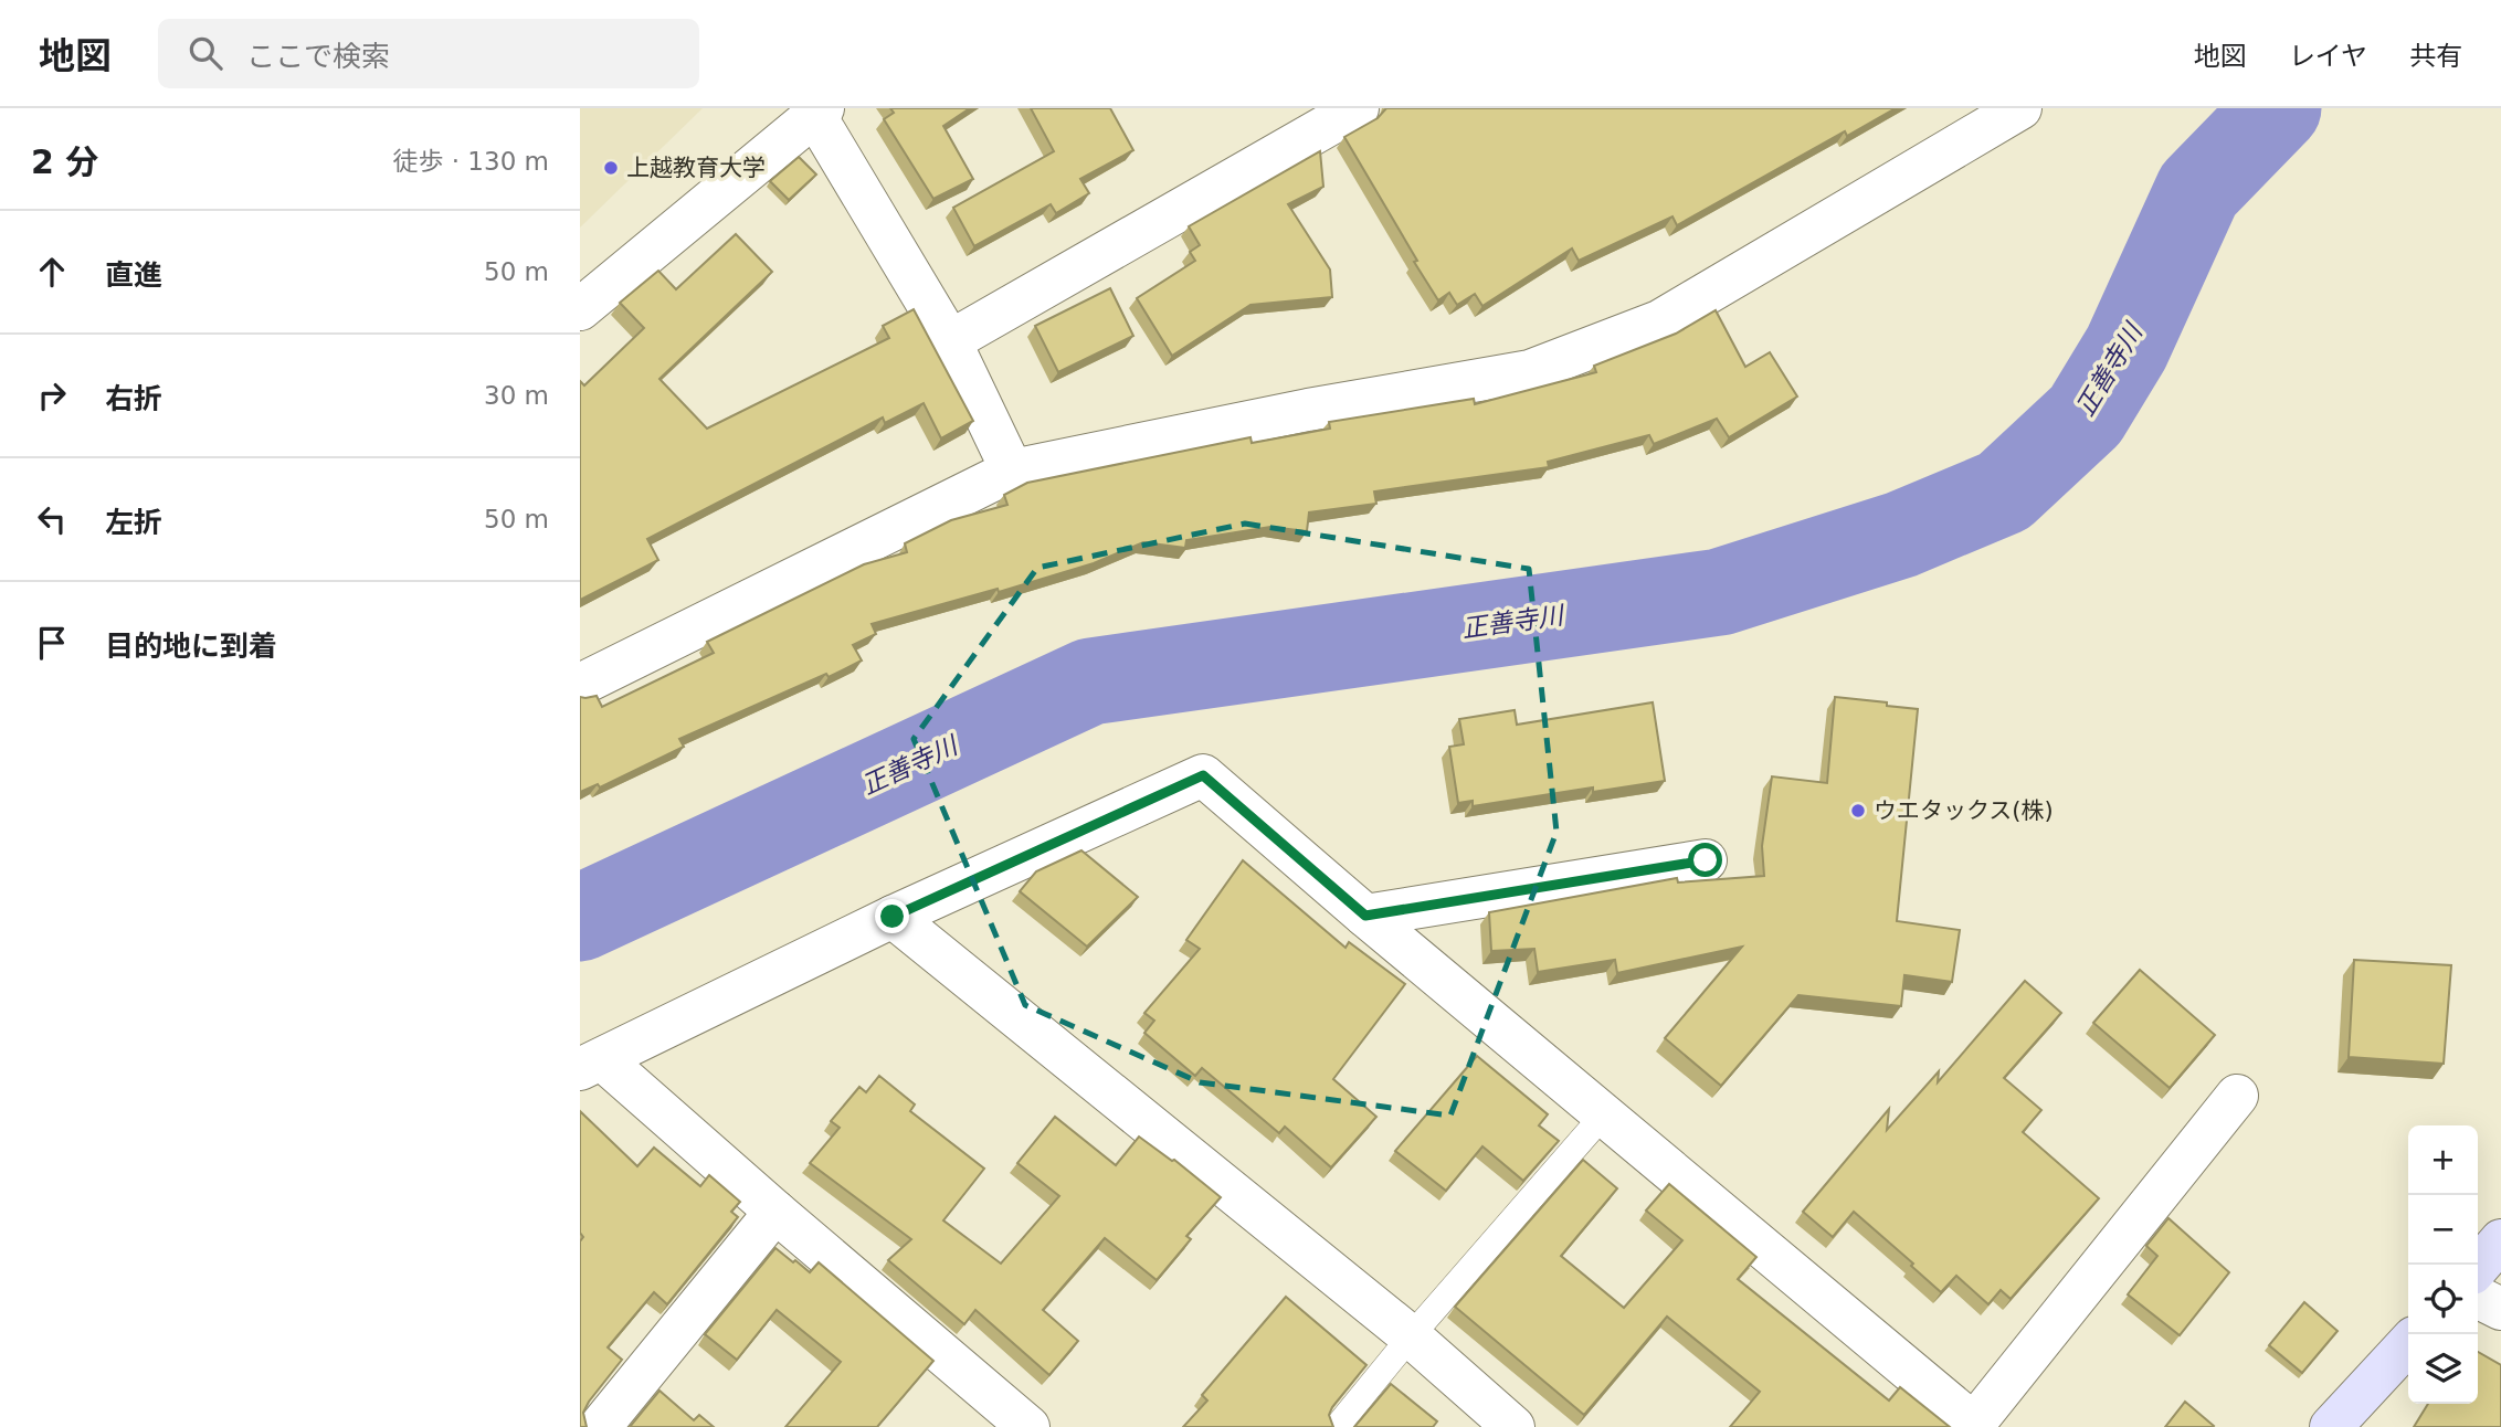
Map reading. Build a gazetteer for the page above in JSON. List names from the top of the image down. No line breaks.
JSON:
{"water":["正善寺川"],"places":["上越教育大学","ウエタックス(株)"],"page":{"header":"地図","search":"ここで検索","nav":["地図","レイヤ","共有"],"heading":["2 分","徒歩 · 130 m"],"list":[["直進","50 m"],["右折","30 m"],["左折","50 m"],"目的地に到着"],"map_buttons":["+","−"]}}
